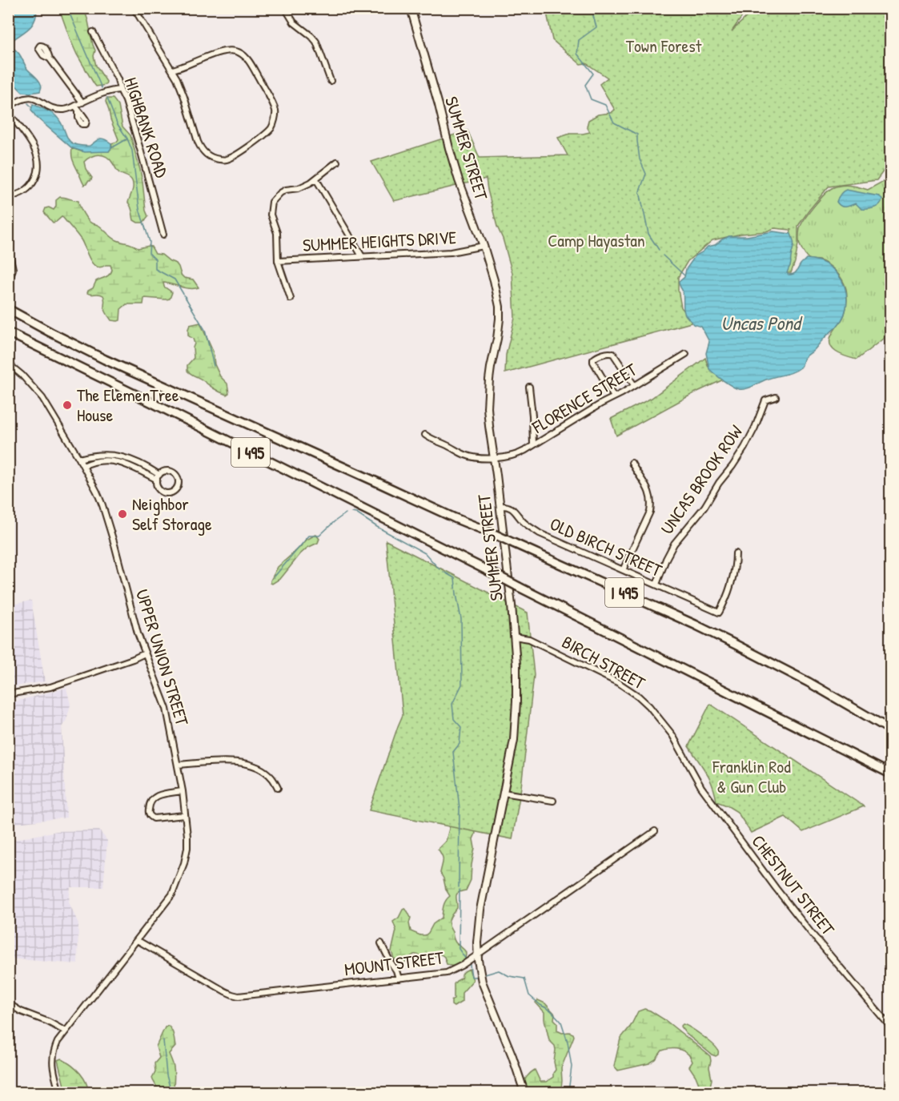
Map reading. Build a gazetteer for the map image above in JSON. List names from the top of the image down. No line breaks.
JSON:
{"streets":{"highway":["I 495"],"main road":["SUMMER STREET"],"street":["HIGHBANK ROAD","SUMMER HEIGHTS DRIVE","FLORENCE STREET","UNCAS BROOK ROW","OLD BIRCH STREET","UPPER UNION STREET","BIRCH STREET","CHESTNUT STREET","MOUNT STREET"]},"crossings":[["SUMMER STREET","SUMMER HEIGHTS DRIVE"],["SUMMER STREET","FLORENCE STREET"],["SUMMER STREET","OLD BIRCH STREET"],["SUMMER STREET","BIRCH STREET"],["SUMMER STREET","MOUNT STREET"],["UNCAS BROOK ROW","OLD BIRCH STREET"],["UPPER UNION STREET","MOUNT STREET"],["BIRCH STREET","CHESTNUT STREET"]],"water":["Uncas Pond"],"parks":["Town Forest","Camp Hayastan","Franklin Rod & Gun Club"],"places":["The ElemenTree House","Neighbor Self Storage"]}
